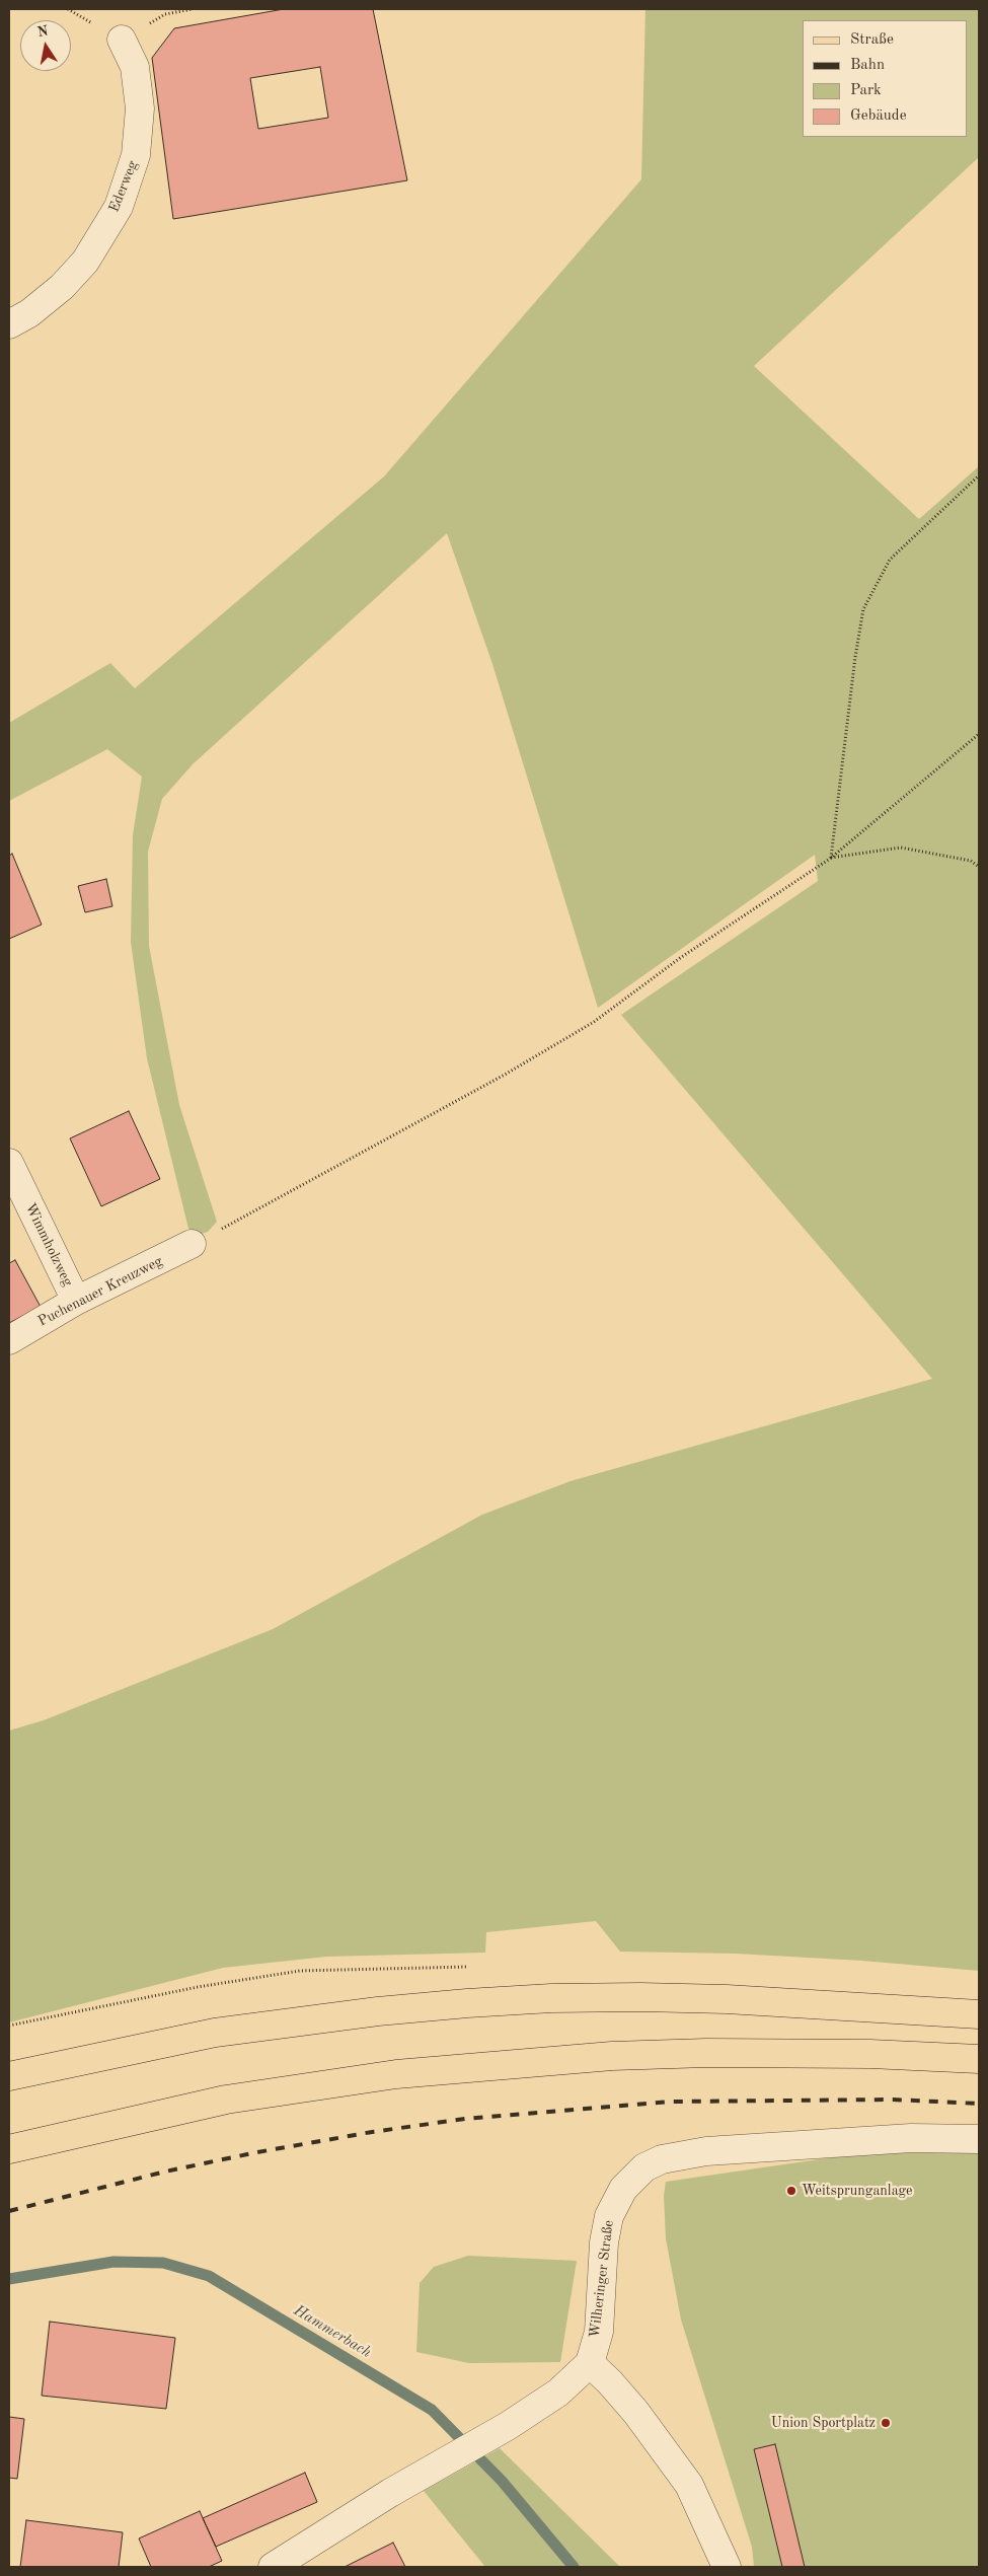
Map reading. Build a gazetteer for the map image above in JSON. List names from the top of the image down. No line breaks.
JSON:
{"streets":{"street":["Ederweg","Wimmholzweg","Puchenauer Kreuzweg","Wilheringer Straße"]},"crossings":[["Wimmholzweg","Puchenauer Kreuzweg"]],"water":["Hammerbach"],"places":["Weitsprunganlage","Union Sportplatz"],"legend":["Straße","Bahn","Park","Gebäude"],"north":"top"}
